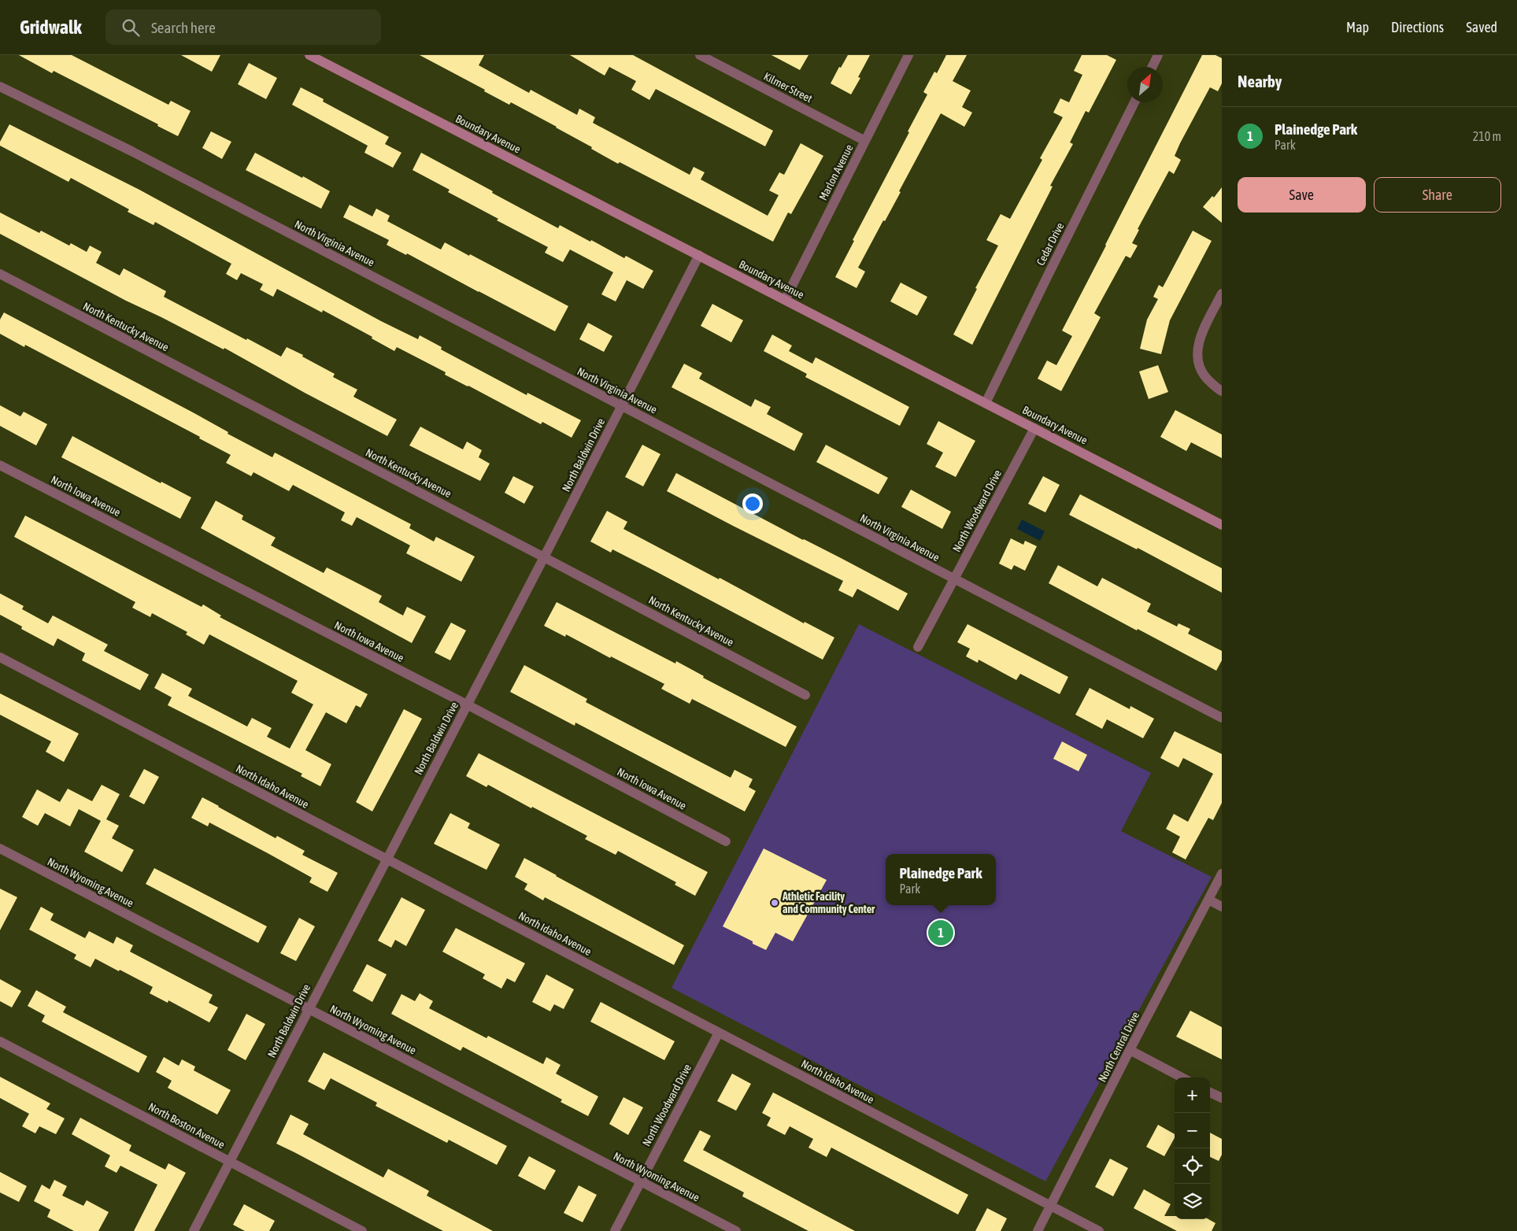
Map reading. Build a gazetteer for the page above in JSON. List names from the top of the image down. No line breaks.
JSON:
{"streets":{"main road":["Boundary Avenue"],"street":["Kilmer Street","Marlon Avenue","North Virginia Avenue","Cedar Drive","North Kentucky Avenue","North Baldwin Drive","North Iowa Avenue","North Woodward Drive","North Idaho Avenue","North Wyoming Avenue","North Central Drive","North Boston Avenue"]},"crossings":[["Kilmer Street","Marlon Avenue"],["Boundary Avenue","Marlon Avenue"],["Boundary Avenue","Cedar Drive"],["Boundary Avenue","North Baldwin Drive"],["Boundary Avenue","North Woodward Drive"],["North Virginia Avenue","North Baldwin Drive"],["North Virginia Avenue","North Woodward Drive"],["North Kentucky Avenue","North Baldwin Drive"],["North Baldwin Drive","North Iowa Avenue"],["North Baldwin Drive","North Idaho Avenue"],["North Baldwin Drive","North Wyoming Avenue"],["North Baldwin Drive","North Boston Avenue"],["North Woodward Drive","North Idaho Avenue"],["North Woodward Drive","North Wyoming Avenue"],["North Idaho Avenue","North Central Drive"]],"places":["Athletic Facility and Community Center"],"north":"top right","page":{"header":"Gridwalk","search":"Search here","nav":["Map","Directions","Saved"],"heading":"Nearby","list":[{"mark":"1","name":"Plainedge Park","note":"Park","value":"210 m"}],"buttons":["Save","Share"],"popup":["Plainedge Park","Park"],"pins":"1","map_buttons":["+","−"]}}
